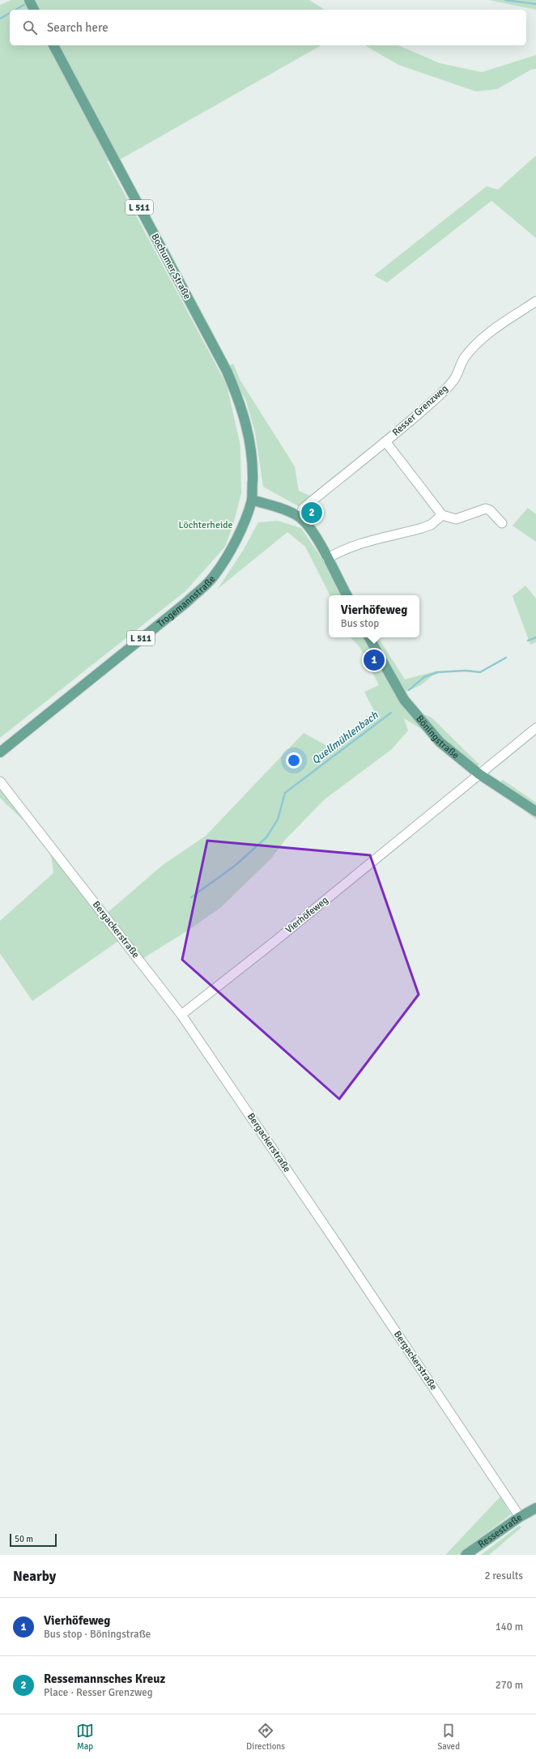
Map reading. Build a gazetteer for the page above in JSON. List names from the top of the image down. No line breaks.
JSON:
{"streets":{"main road":["L 511","Bochumer Straße","Trogemannstraße","Böningstraße","Ressestraße"],"street":["Resser Grenzweg","Vierhöfeweg","Bergackerstraße"]},"crossings":[["Bochumer Straße","Trogemannstraße"],["Böningstraße","Vierhöfeweg"],["Vierhöfeweg","Bergackerstraße"],["Bergackerstraße","Ressestraße"]],"water":["Quellmühlenbach"],"parks":["Löchterheide"],"scale_bar":"50 m","page":{"search":"Search here","pins":["2","1"],"popup":["Vierhöfeweg","Bus stop"],"scale":"50 m","heading":["Nearby","2 results"],"list":[{"mark":"1","name":"Vierhöfeweg","note":"Bus stop · Böningstraße","value":"140 m"},{"mark":"2","name":"Ressemannsches Kreuz","note":"Place · Resser Grenzweg","value":"270 m"}],"nav":["Map","Directions","Saved"]}}
